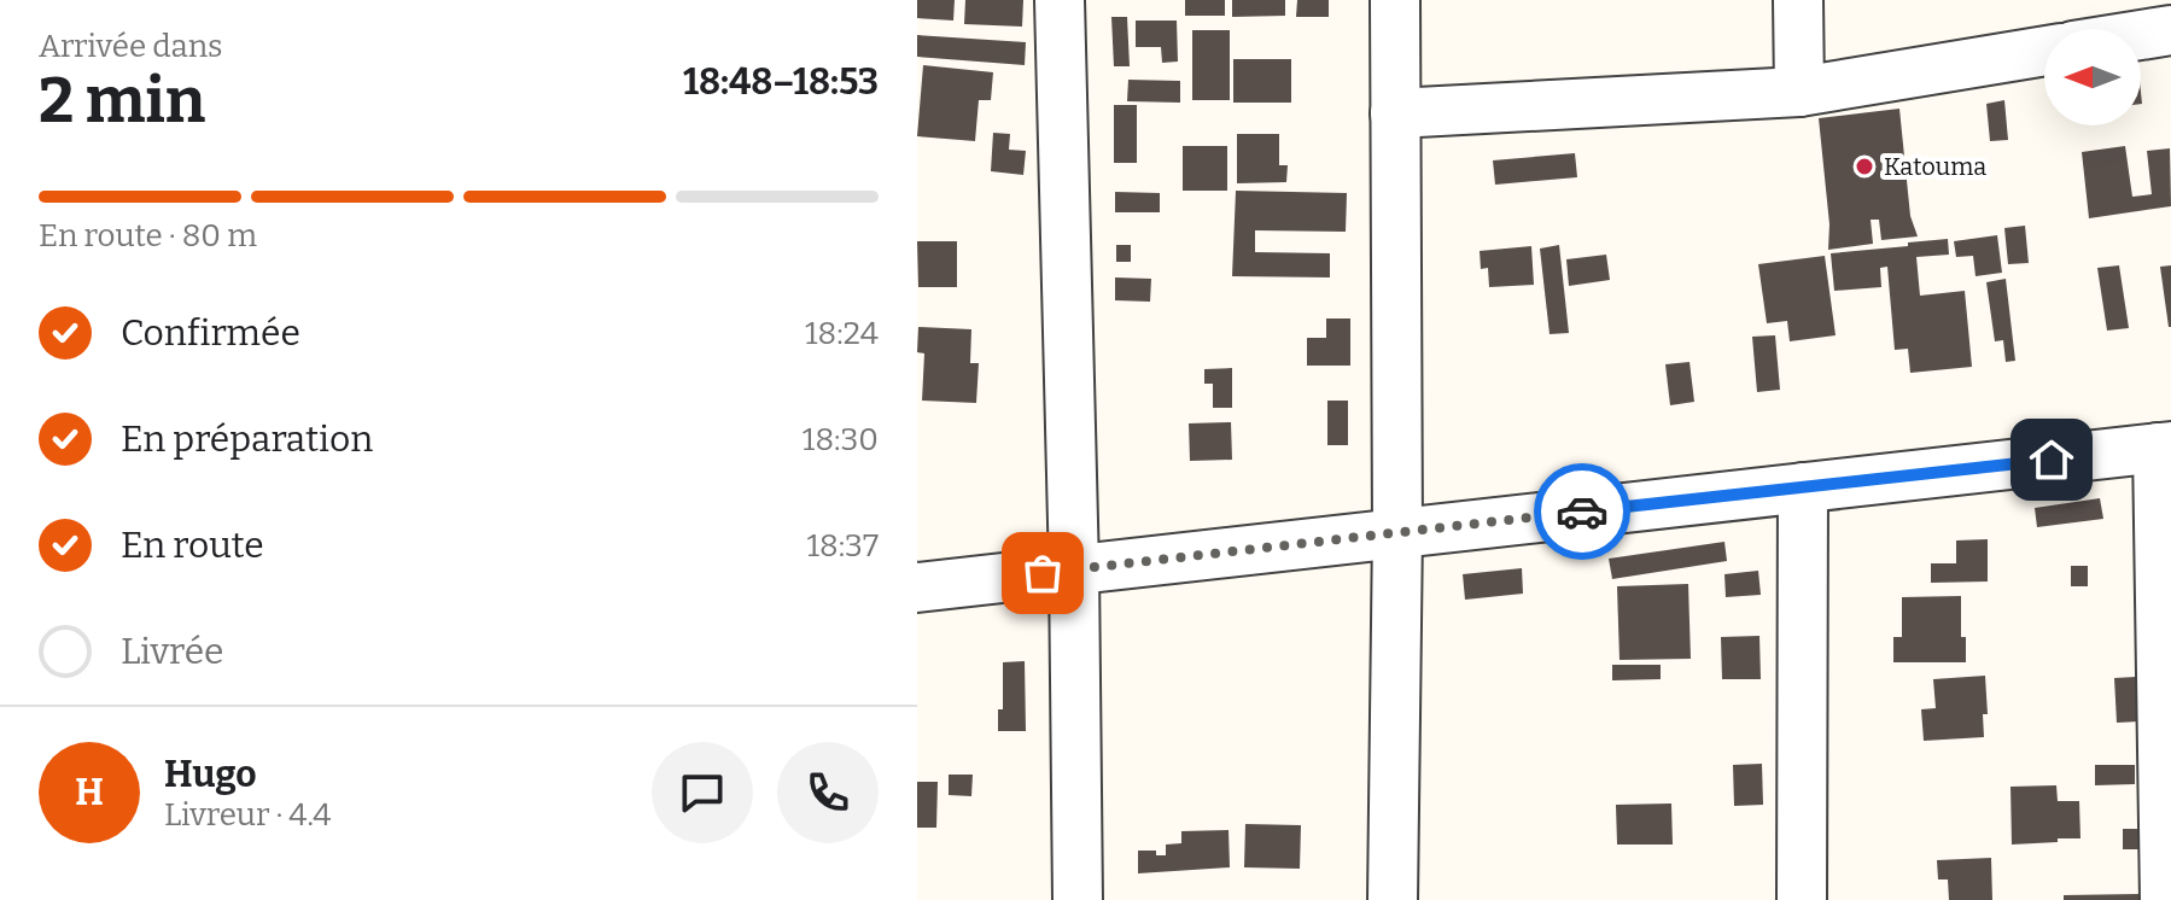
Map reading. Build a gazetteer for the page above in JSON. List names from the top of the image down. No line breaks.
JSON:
{"places":["Katouma"],"north":"left","page":{"heading":["2 min","Arrivée dans","18:48–18:53"],"panel":["Hugo","Livreur · 4.4"],"bar":"En route · 80 m","list":[["Confirmée","18:24"],["En préparation","18:30"],["En route","18:37"],"Livrée"],"round":"H"}}
